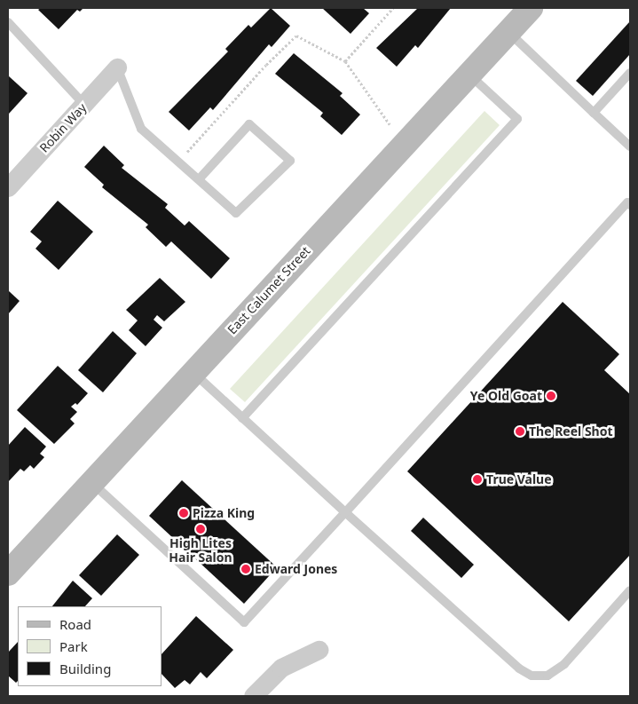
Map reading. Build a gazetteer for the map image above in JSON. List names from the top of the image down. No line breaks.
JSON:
{"streets":{"main road":["East Calumet Street"],"street":["Robin Way"]},"places":["Ye Old Goat","The Reel Shot","True Value","Pizza King","High Lites Hair Salon","Edward Jones"],"legend":["Road","Park","Building"]}
